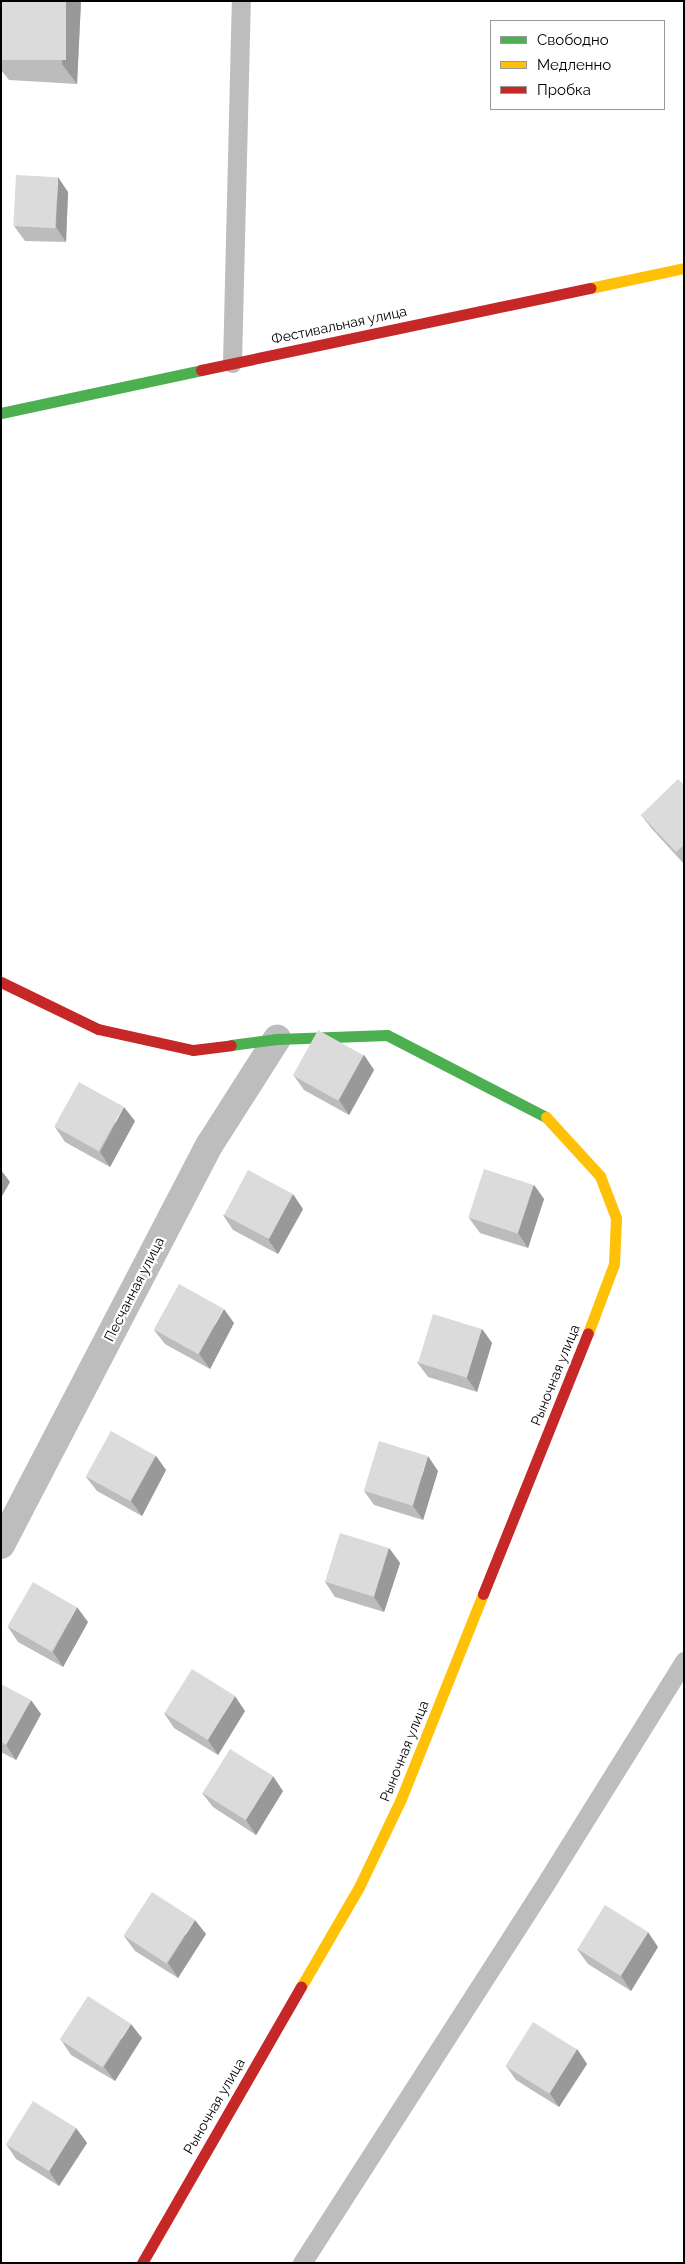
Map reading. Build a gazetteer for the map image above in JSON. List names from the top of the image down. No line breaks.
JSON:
{"streets":{"street":["Фестивальная улица","Песчанная улица","Рыночная улица"]},"crossings":[["Песчанная улица","Рыночная улица"]],"legend":["Свободно","Медленно","Пробка"]}
